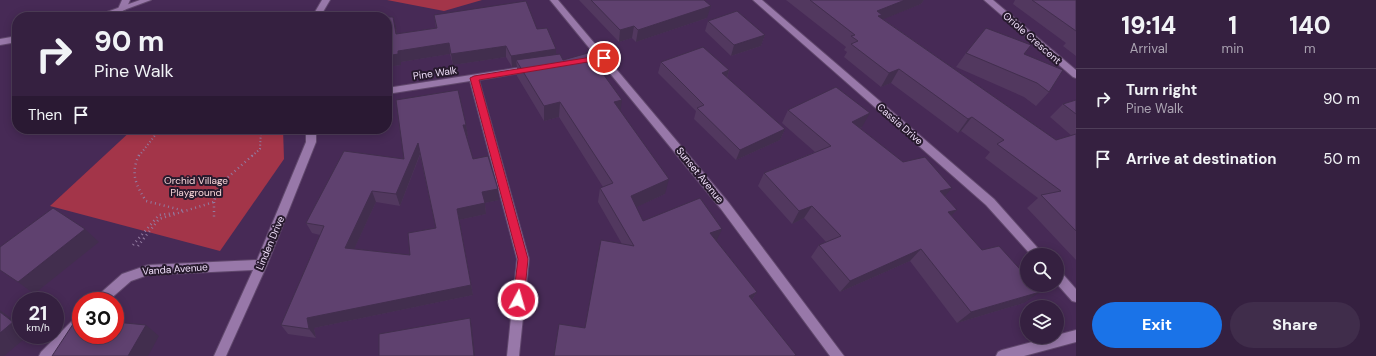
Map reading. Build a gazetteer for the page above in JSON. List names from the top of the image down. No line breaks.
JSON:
{"streets":{"street":["Oriole Crescent","Pine Walk","Cassia Drive","Sunset Avenue","Linden Drive","Vanda Avenue"]},"crossings":[["Linden Drive","Vanda Avenue"]],"parks":["Orchid Village Playground"],"page":{"eta":["19:14","Arrival","1","min","140","m"],"turn":["90 m","Pine Walk"],"list":[{"name":"Turn right","note":"Pine Walk","value":"90 m"},{"name":"Arrive at destination","value":"50 m"}],"then":"Then","speed":"21 km/h","limit":"30","buttons":["Exit","Share"]}}
